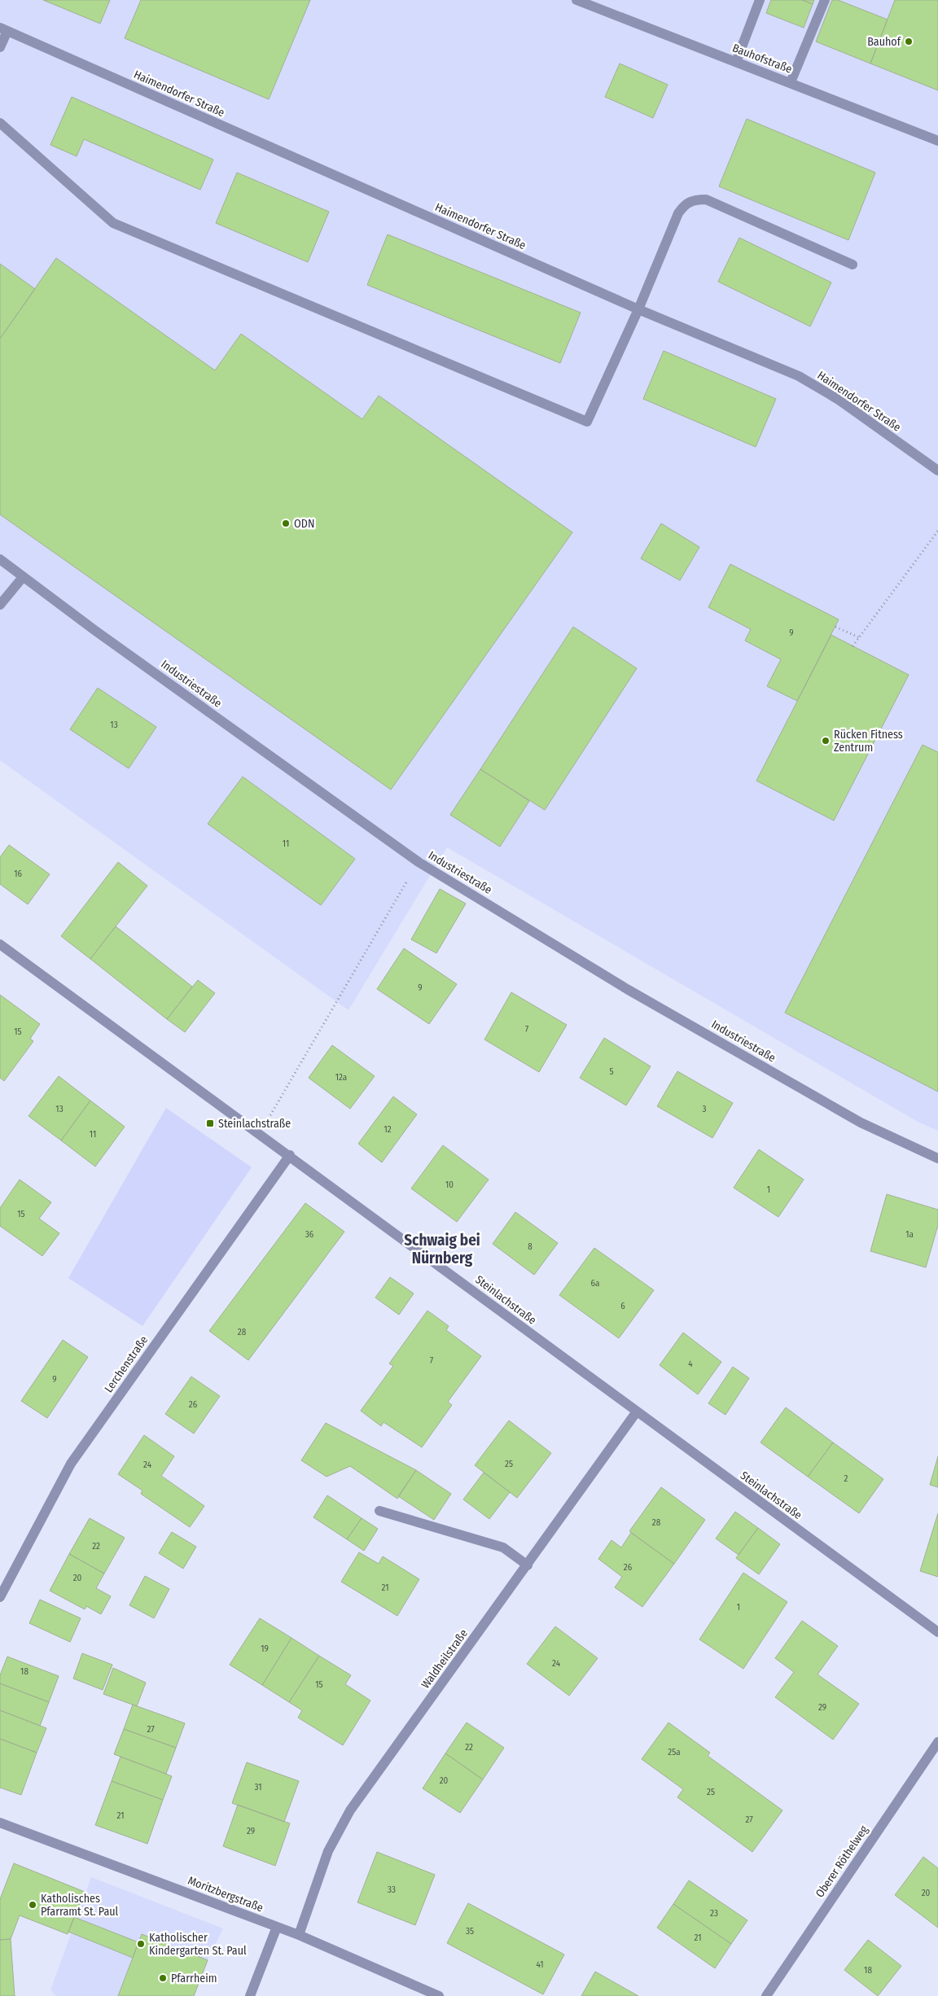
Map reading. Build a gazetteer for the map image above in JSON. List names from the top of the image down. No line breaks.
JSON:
{"streets":{"street":["Bauhofstraße","Haimendorfer Straße","Industriestraße","Steinlachstraße","Lerchenstraße","Waldheilstraße","Oberer Röthelweg","Moritzbergstraße"]},"crossings":[["Steinlachstraße","Lerchenstraße"],["Steinlachstraße","Waldheilstraße"],["Waldheilstraße","Moritzbergstraße"]],"districts":["Schwaig bei Nürnberg"],"places":{"other":["Bauhof","ODN","Rücken Fitness Zentrum","Katholisches Pfarramt St. Paul","Katholischer Kindergarten St. Paul","Pfarrheim"],"transit":["Steinlachstraße"]},"house_numbers":["9","13","11","16","9","7","15","5","12a","13","3","12","11","10","1","15","36","1a","8","6a","6","28","7","4","9","26","25","24","2","28","22","26","20","21","1","19","24","18","15","29","27","22","25a","20","31","25","21","27","29","33","20","23","35","21","41","18"]}
